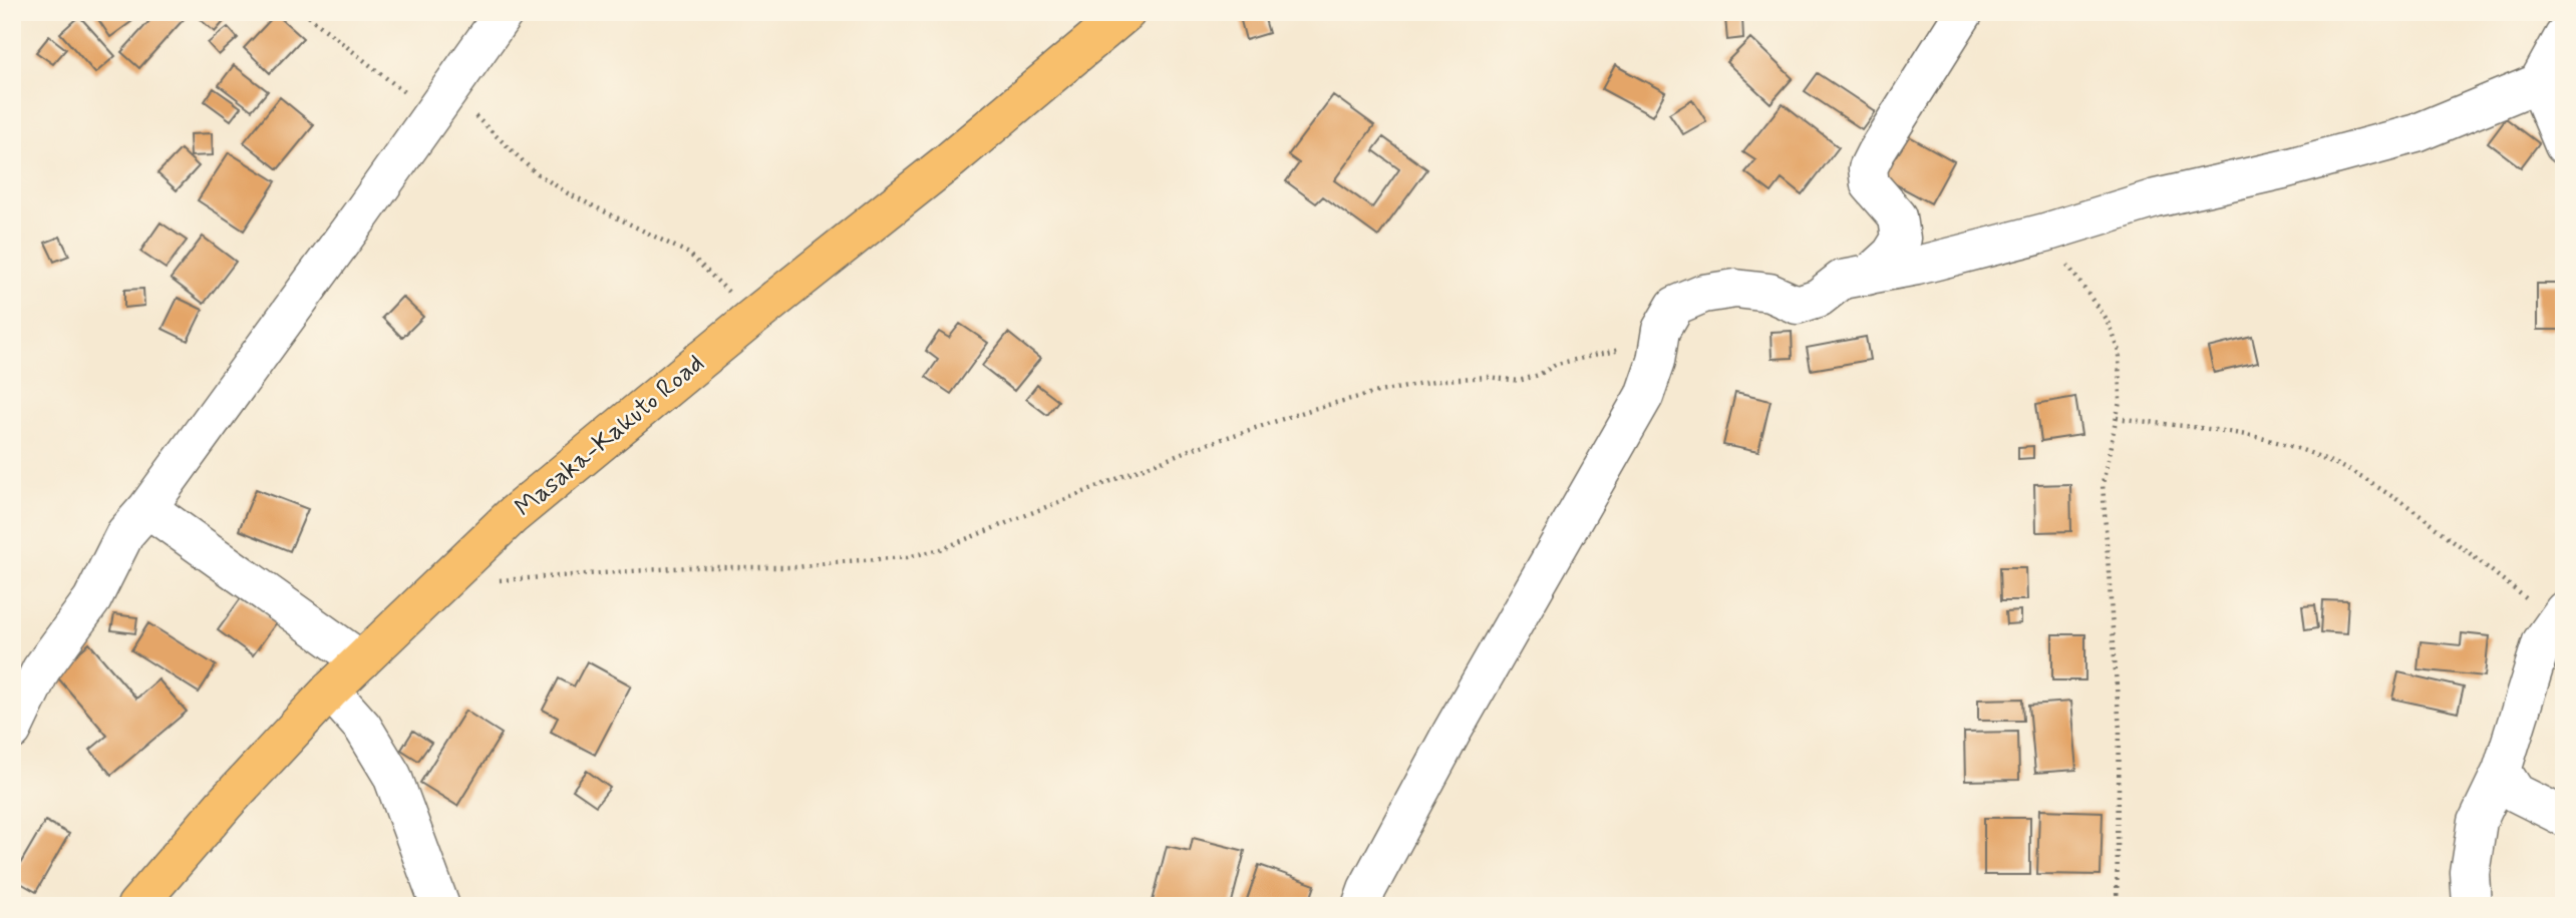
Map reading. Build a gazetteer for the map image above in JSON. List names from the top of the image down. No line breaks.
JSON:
{"streets":{"highway":["Masaka-Kakuto Road"]}}
